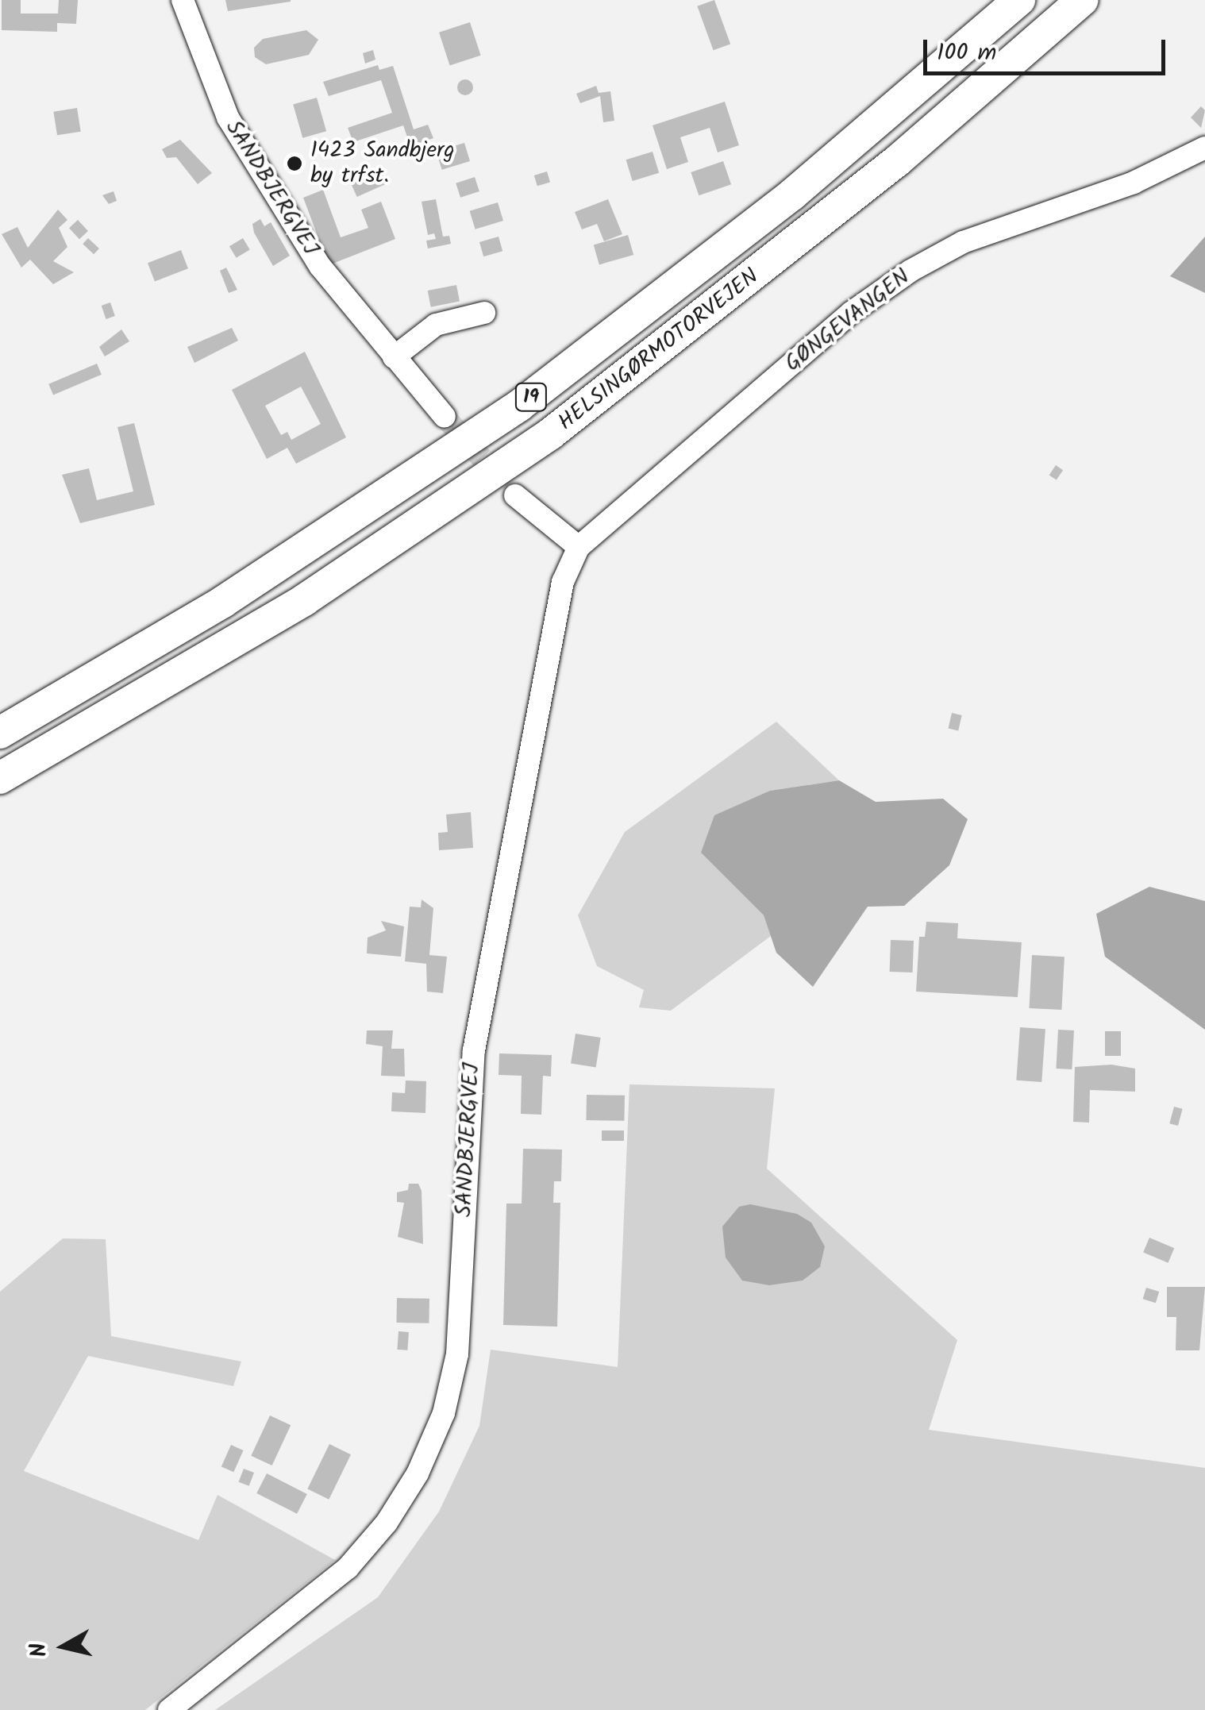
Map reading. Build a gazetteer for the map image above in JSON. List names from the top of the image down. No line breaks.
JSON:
{"streets":{"highway":["HELSINGØRMOTORVEJEN","19"],"street":["SANDBJERGVEJ","GØNGEVANGEN"]},"crossings":[["SANDBJERGVEJ","GØNGEVANGEN"]],"places":["1423 Sandbjerg by trfst."],"scale_bar":"100 m","north":"left"}
